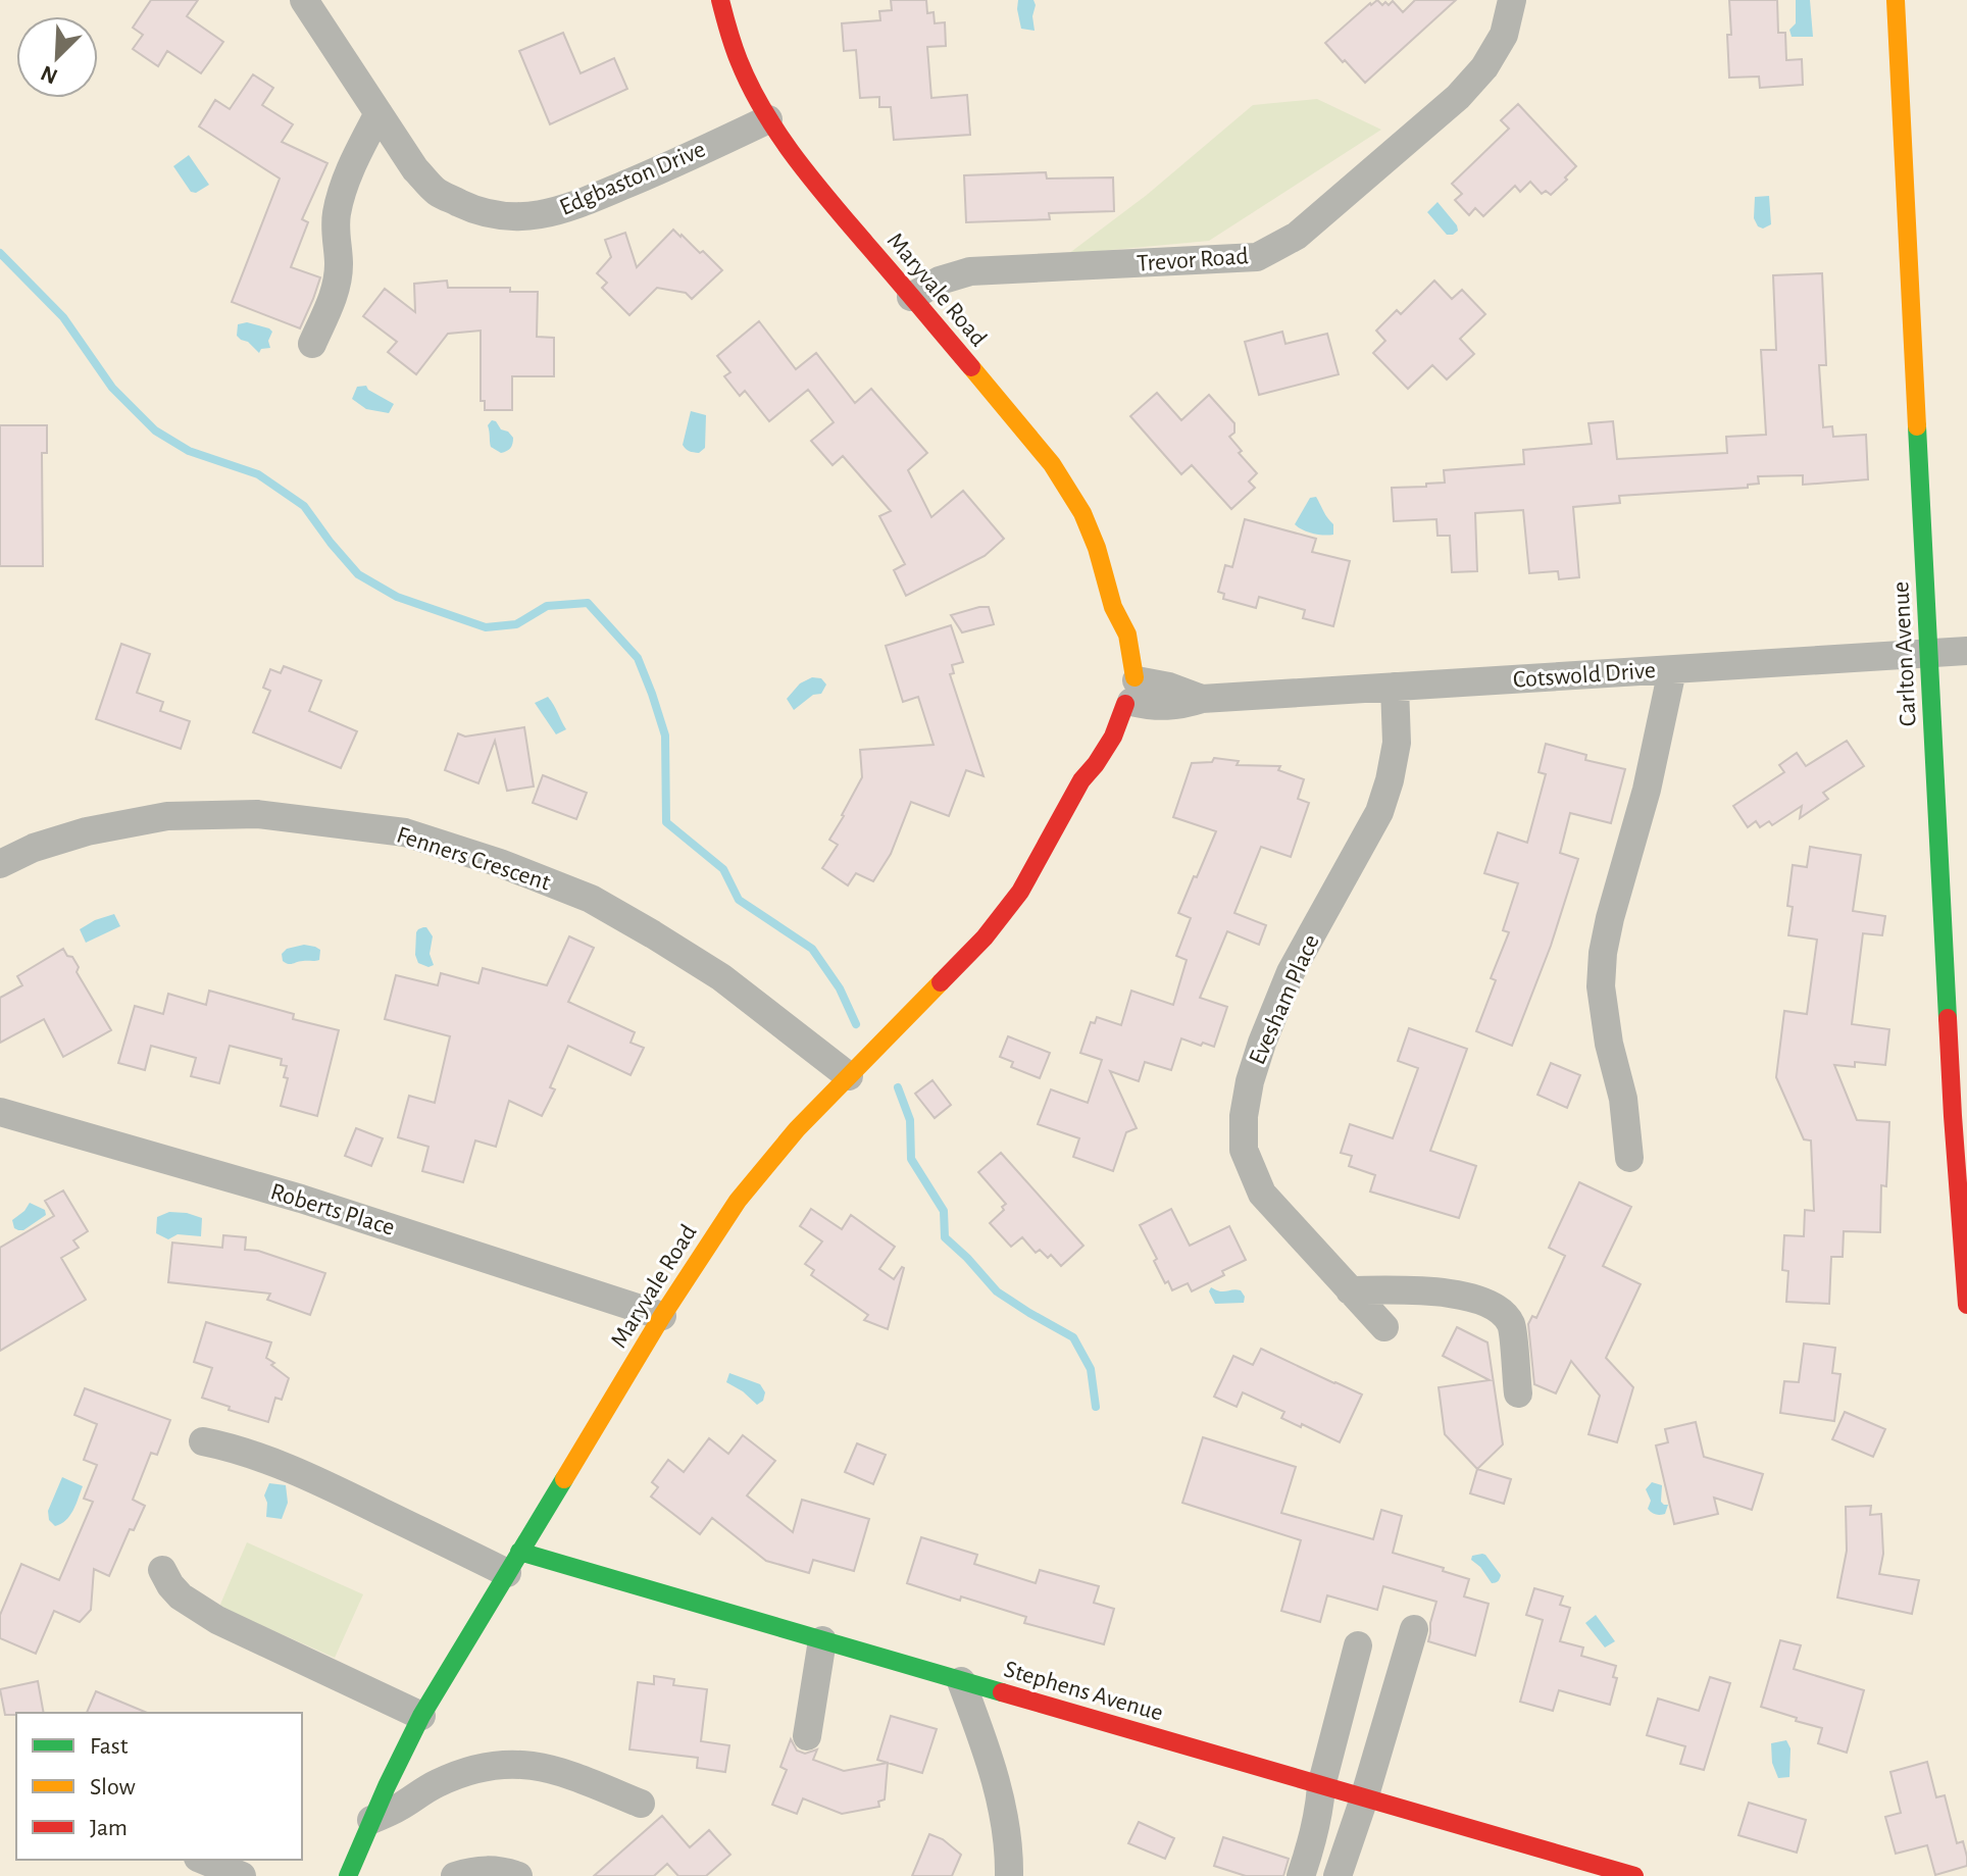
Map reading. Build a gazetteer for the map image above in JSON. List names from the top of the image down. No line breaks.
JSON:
{"streets":{"street":["Edgbaston Drive","Trevor Road","Maryvale Road","Carlton Avenue","Cotswold Drive","Fenners Crescent","Evesham Place","Roberts Place","Stephens Avenue"]},"crossings":[["Edgbaston Drive","Maryvale Road"],["Trevor Road","Maryvale Road"],["Maryvale Road","Cotswold Drive"],["Maryvale Road","Fenners Crescent"],["Maryvale Road","Roberts Place"],["Maryvale Road","Stephens Avenue"],["Carlton Avenue","Cotswold Drive"],["Cotswold Drive","Evesham Place"]],"legend":["Fast","Slow","Jam"],"north":"bottom left"}
